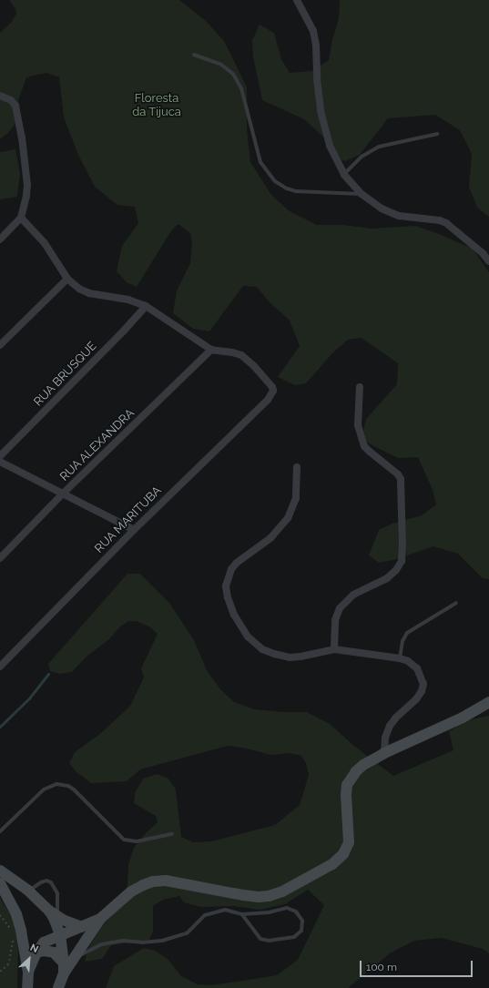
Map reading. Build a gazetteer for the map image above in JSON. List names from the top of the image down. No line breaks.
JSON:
{"streets":{"street":["RUA BRUSQUE","RUA ALEXANDRA","RUA MARITUBA"]},"crossings":[["RUA ALEXANDRA","RUA MARITUBA"]],"parks":["Floresta da Tijuca"],"scale_bar":"100 m","north":"top right"}
